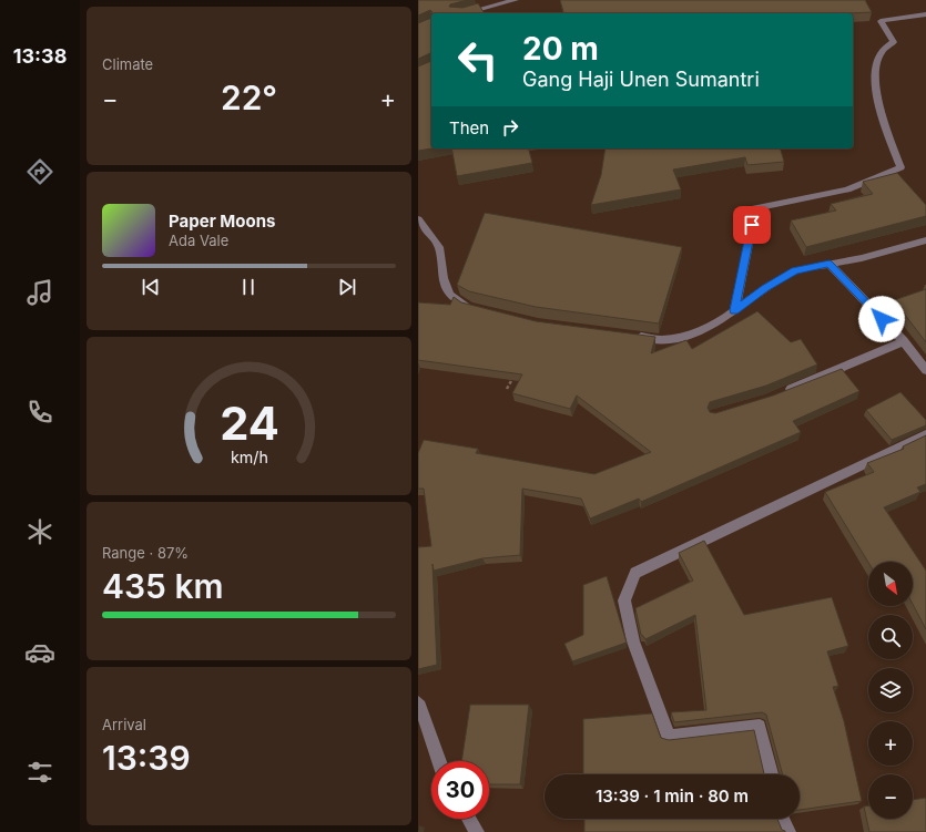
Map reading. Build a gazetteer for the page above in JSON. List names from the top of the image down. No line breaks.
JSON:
{"north":"bottom right","page":{"tabs":"13:38","tile":["Climate",["Range · 87%","435 km"],["Arrival","13:39"]],"turn":["20 m","Gang Haji Unen Sumantri"],"heat":["−","22°","+"],"then":"Then","song":["Paper Moons","Ada Vale"],"map_buttons":["+","−"],"limit":"30","trip":"13:39 · 1 min · 80 m","gauge":["24","km/h"]}}
